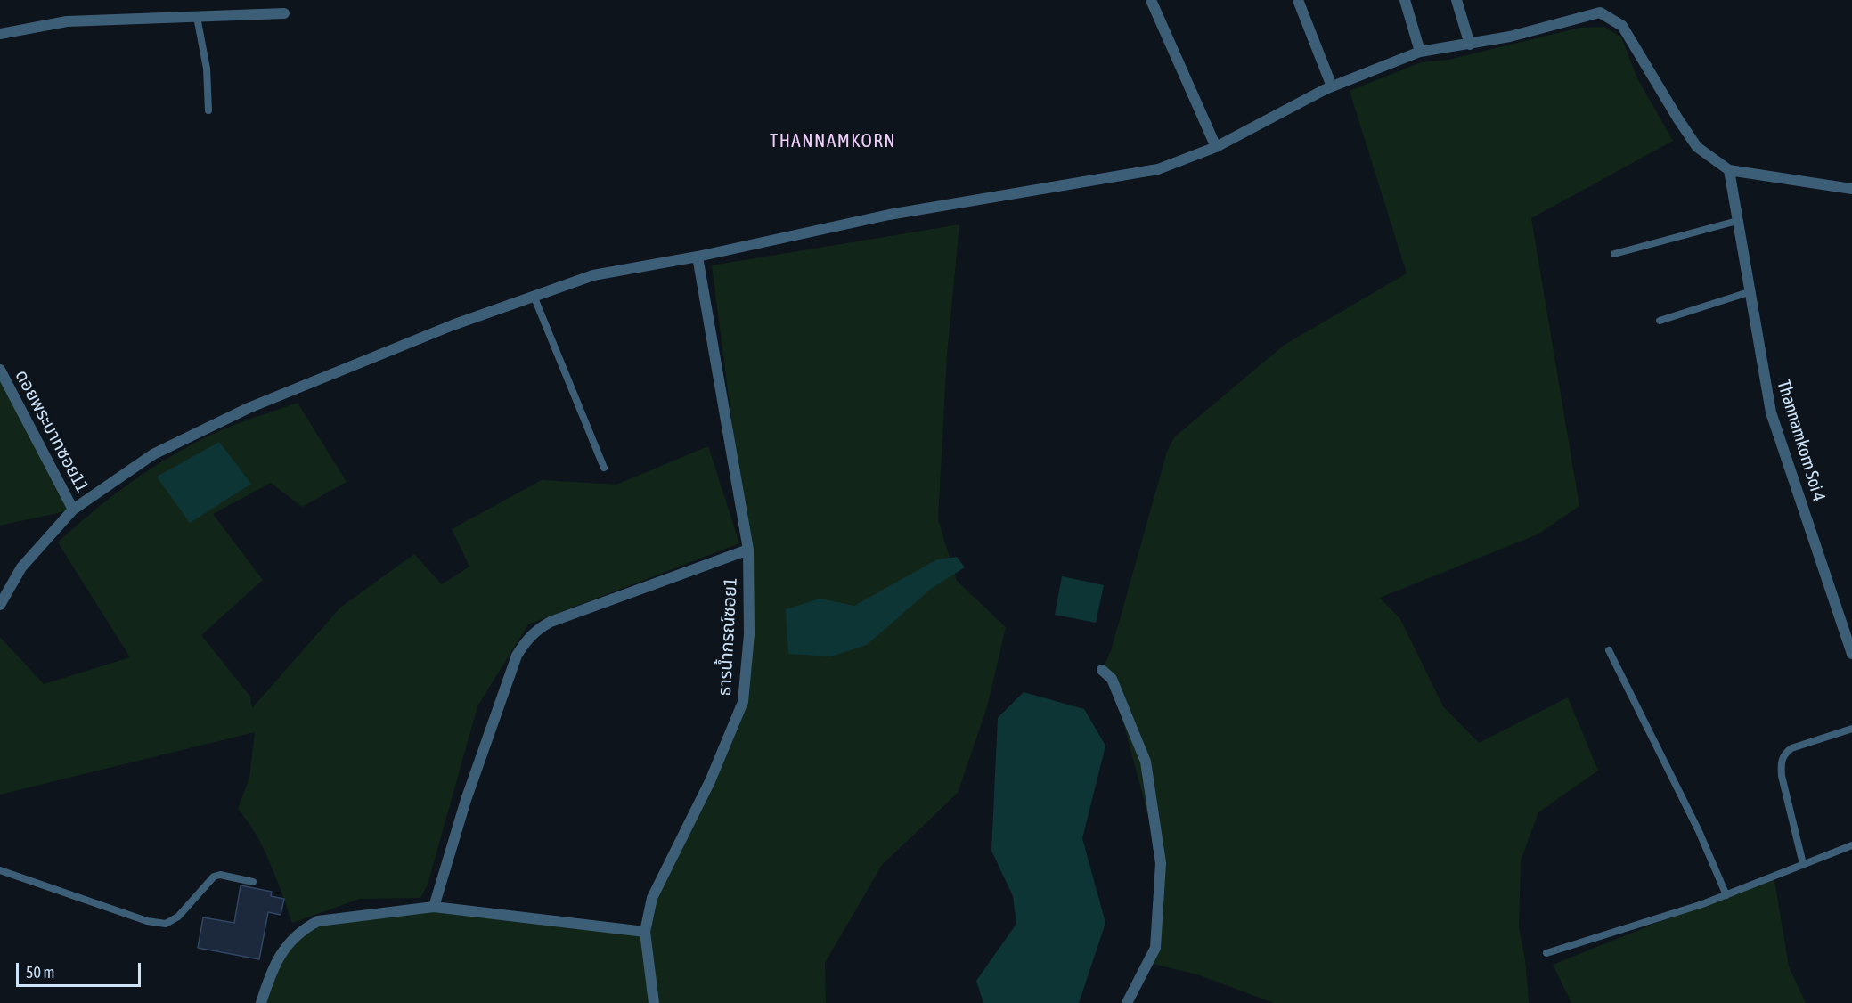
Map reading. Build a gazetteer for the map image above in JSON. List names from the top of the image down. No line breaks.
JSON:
{"streets":{"street":["ดอยพระบาทซอย11","Thannamkorn Soi 4","ธารน้ำกรณ์ซอย1"]},"districts":["THANNAMKORN"],"scale_bar":"50 m"}
